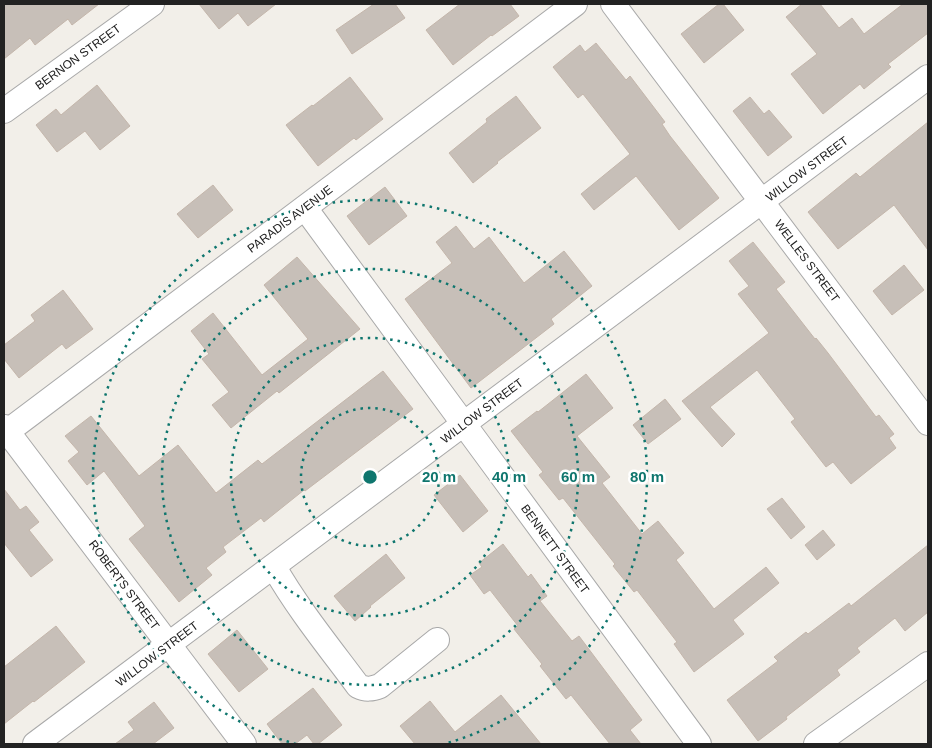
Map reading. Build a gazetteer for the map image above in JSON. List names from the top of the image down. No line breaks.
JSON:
{"streets":{"street":["BERNON STREET","WILLOW STREET","PARADIS AVENUE","WELLES STREET","BENNETT STREET","ROBERTS STREET"]},"crossings":[["WILLOW STREET","WELLES STREET"],["WILLOW STREET","BENNETT STREET"],["WILLOW STREET","ROBERTS STREET"],["PARADIS AVENUE","BENNETT STREET"],["PARADIS AVENUE","ROBERTS STREET"]],"rings":["20 m","40 m","60 m","80 m"]}
